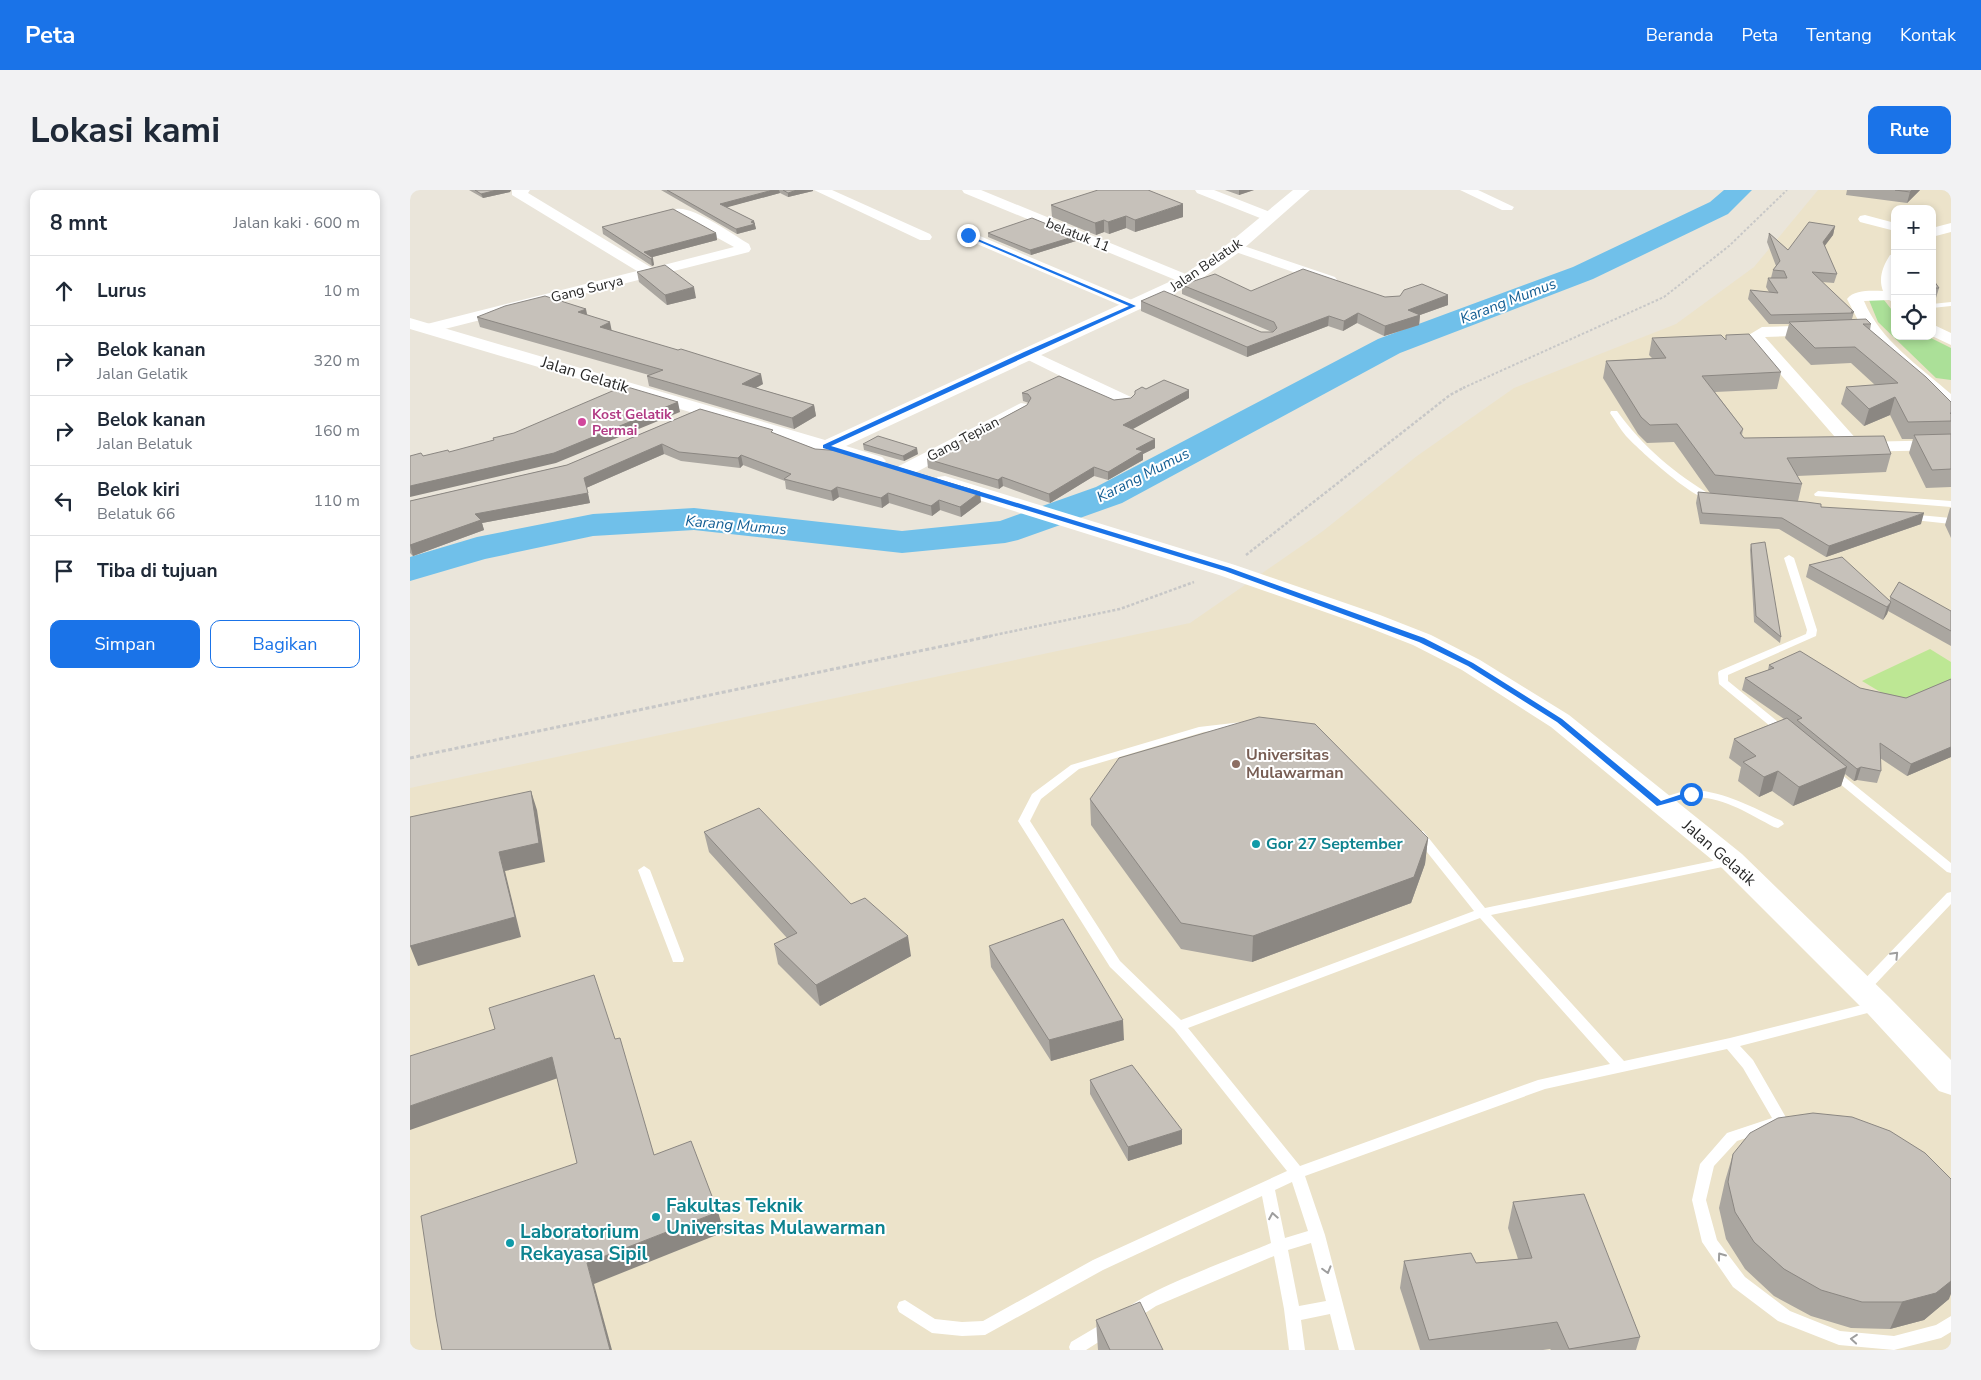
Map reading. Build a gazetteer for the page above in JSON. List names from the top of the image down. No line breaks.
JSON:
{"streets":{"street":["belatuk 11","Jalan Belatuk","Gang Surya","Jalan Gelatik","Gang Tepian"]},"crossings":[["belatuk 11","Jalan Belatuk"],["Jalan Belatuk","Jalan Gelatik"],["Gang Surya","Jalan Gelatik"],["Jalan Gelatik","Gang Tepian"]],"water":["Karang Mumus"],"places":["Kost Gelatik Permai","Universitas Mulawarman","Gor 27 September","Fakultas Teknik Universitas Mulawarman","Laboratorium Rekayasa Sipil"],"page":{"header":"Peta","nav":["Beranda","Peta","Tentang","Kontak"],"buttons":["Rute",["Simpan","Bagikan"]],"title":"Lokasi kami","heading":["8 mnt","Jalan kaki · 600 m"],"map_buttons":["+","−"],"list":[["Lurus","10 m"],["Belok kanan","Jalan Gelatik","320 m"],["Belok kanan","Jalan Belatuk","160 m"],["Belok kiri","Belatuk 66","110 m"],"Tiba di tujuan"]}}
